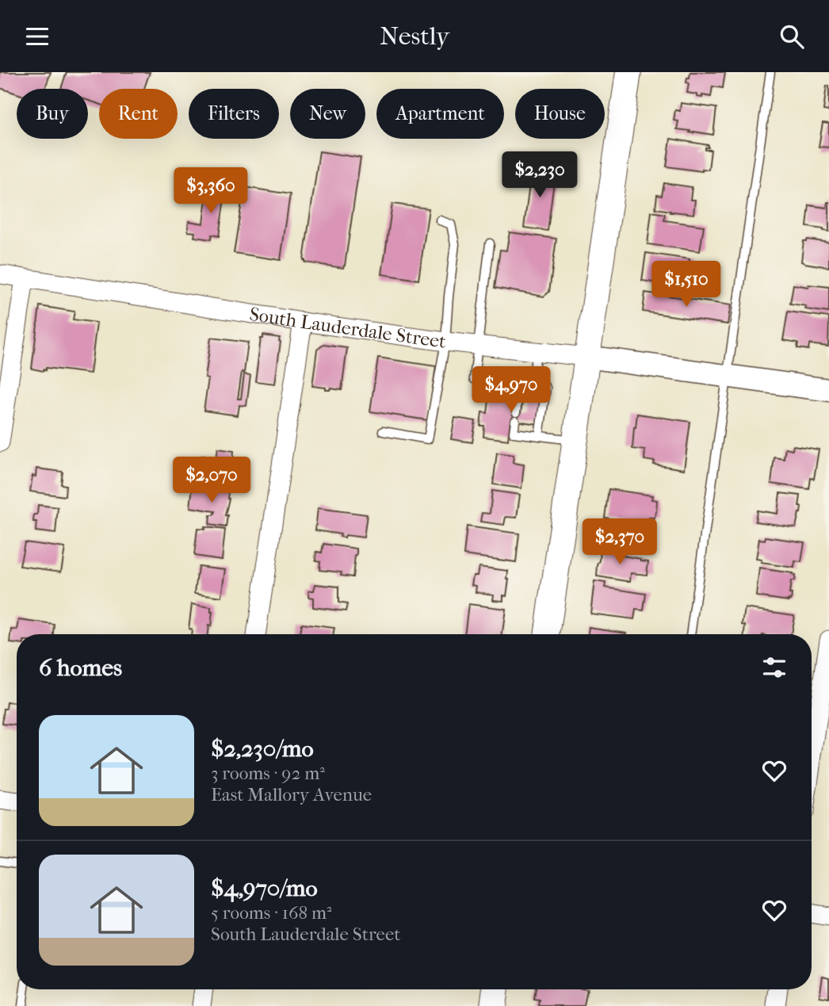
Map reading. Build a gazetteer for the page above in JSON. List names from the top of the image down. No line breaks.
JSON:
{"streets":{"street":["South Lauderdale Street"]},"page":{"header":"Nestly","chip":["Buy","Rent","Filters","New","Apartment","House"],"price":["$2,230","$3,360","$1,510","$4,970","$2,070","$2,370"],"heading":"6 homes","list":[{"name":"$2,230/mo","note":"3 rooms · 92 m² · East Mallory Avenue"},{"name":"$4,970/mo","note":"5 rooms · 168 m² · South Lauderdale Street"}]}}
